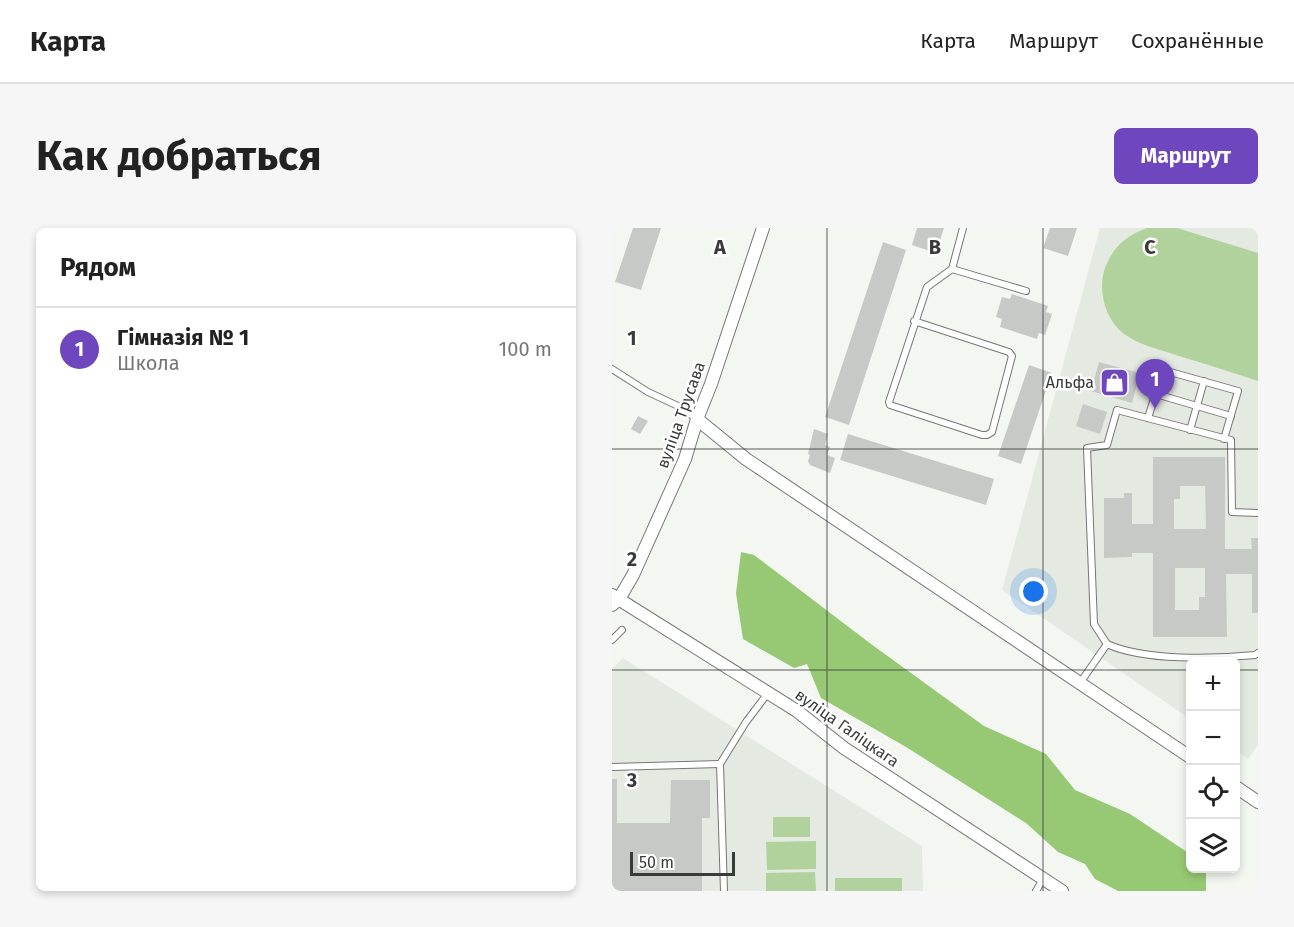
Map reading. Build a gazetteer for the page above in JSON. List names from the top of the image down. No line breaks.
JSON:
{"streets":{"street":["вуліца Трусава","вуліца Галіцкага"]},"crossings":[["вуліца Трусава","вуліца Галіцкага"]],"places":{"shop":["Альфа"]},"scale_bar":"50 m","page":{"header":"Карта","nav":["Карта","Маршрут","Сохранённые"],"buttons":"Маршрут","title":"Как добраться","heading":"Рядом","list":[{"mark":"1","name":"Гімназія № 1","note":"Школа","value":"100 m"}],"pins":"1","map_buttons":["+","−"],"scale":"50 m"},"grid":{"columns":["A","B","C"],"rows":["1","2","3"]}}
